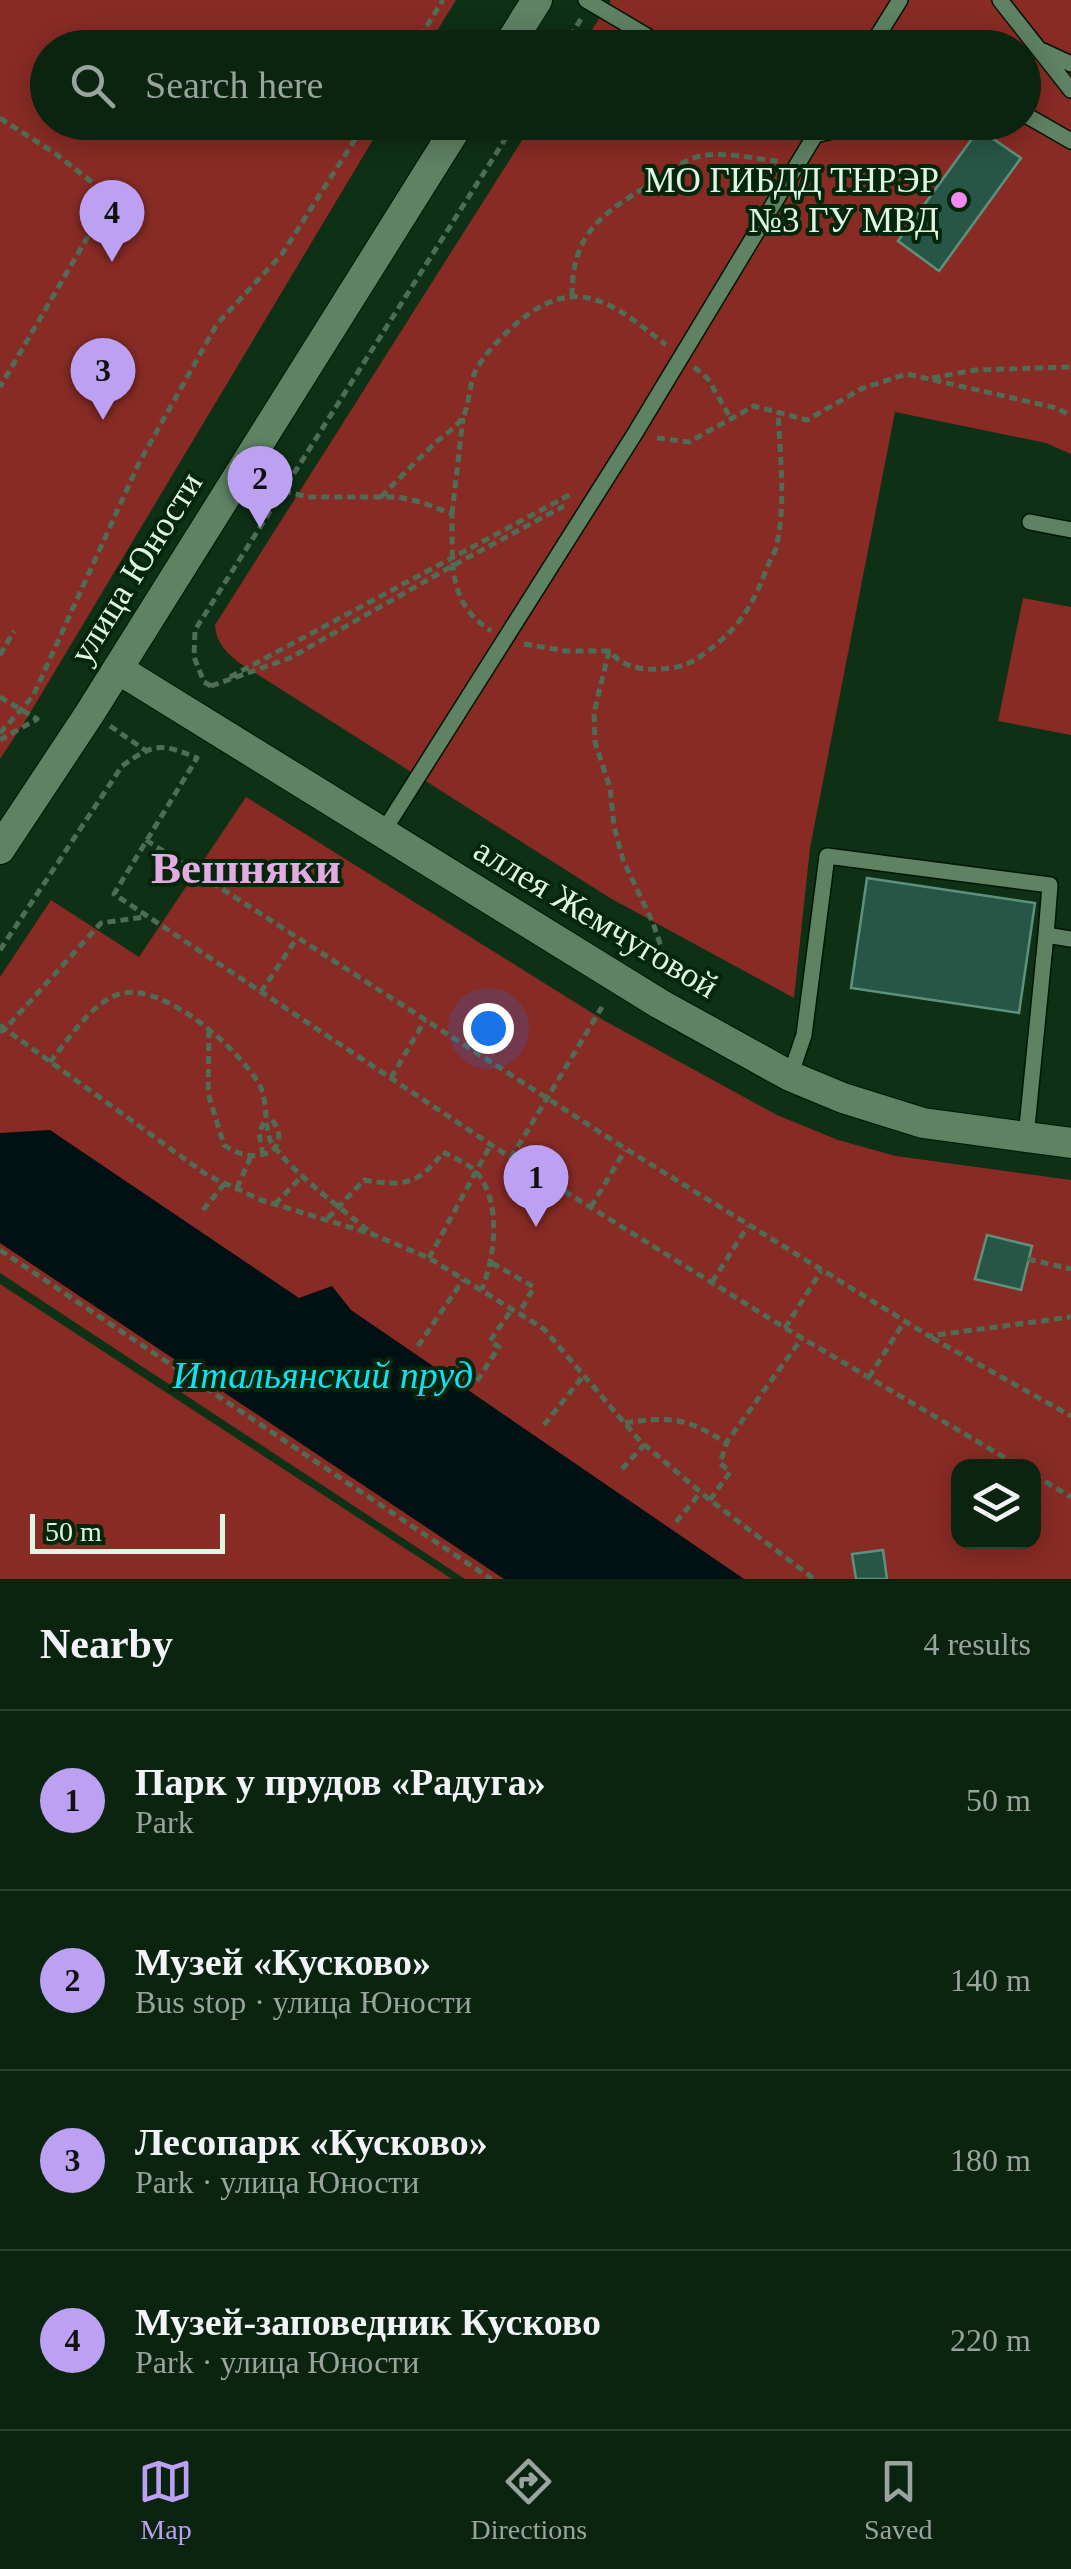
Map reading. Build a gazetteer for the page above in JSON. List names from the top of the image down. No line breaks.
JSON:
{"streets":{"street":["улица Юности","аллея Жемчуговой"]},"crossings":[["улица Юности","аллея Жемчуговой"]],"districts":["Вешняки"],"water":["Итальянский пруд"],"places":["МО ГИБДД ТНРЭР №3 ГУ МВД"],"scale_bar":"50 m","page":{"search":"Search here","pins":["4","3","2","1"],"scale":"50 m","heading":["Nearby","4 results"],"list":[{"mark":"1","name":"Парк у прудов «Радуга»","note":"Park","value":"50 m"},{"mark":"2","name":"Музей «Кусково»","note":"Bus stop · улица Юности","value":"140 m"},{"mark":"3","name":"Лесопарк «Кусково»","note":"Park · улица Юности","value":"180 m"},{"mark":"4","name":"Музей-заповедник Кусково","note":"Park · улица Юности","value":"220 m"}],"nav":["Map","Directions","Saved"]}}
